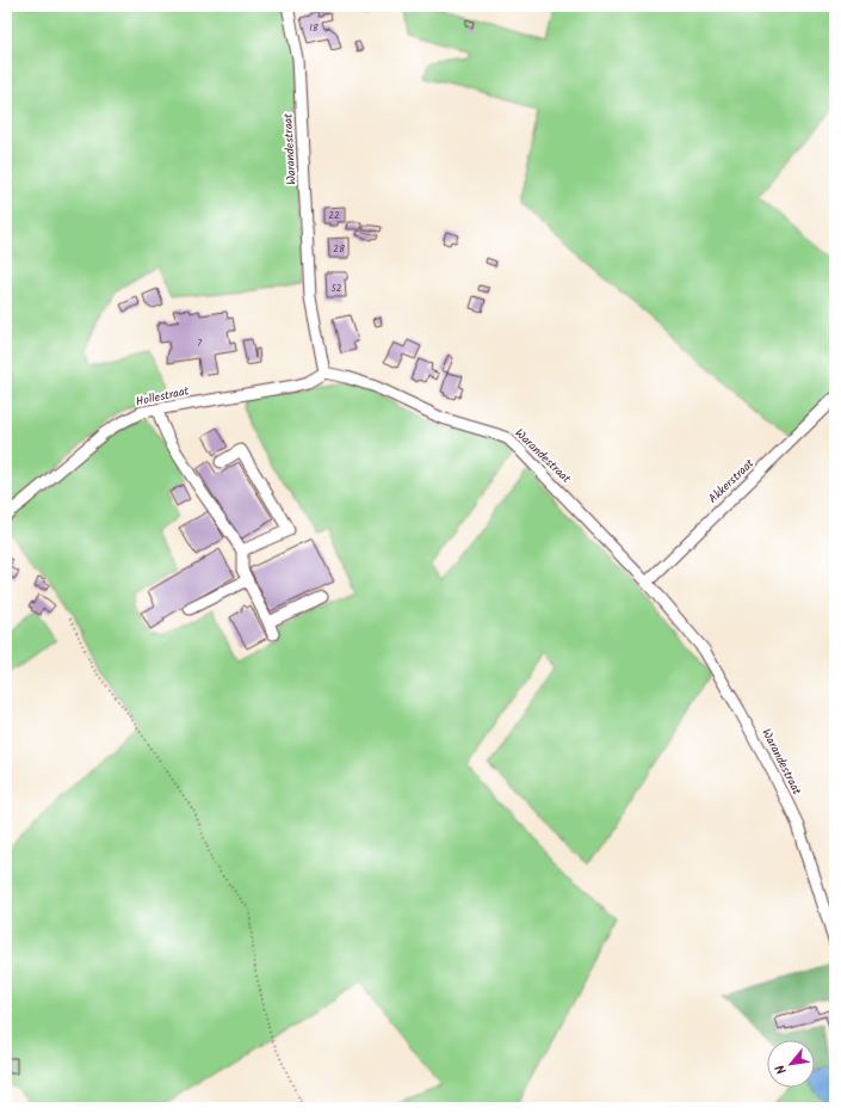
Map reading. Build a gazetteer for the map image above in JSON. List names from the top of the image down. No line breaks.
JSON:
{"streets":{"street":["Warandestraat","Hollestraat","Akkerstraat"]},"crossings":[["Warandestraat","Hollestraat"],["Warandestraat","Akkerstraat"]],"house_numbers":["18","22","28","52","7"],"north":"bottom left"}
